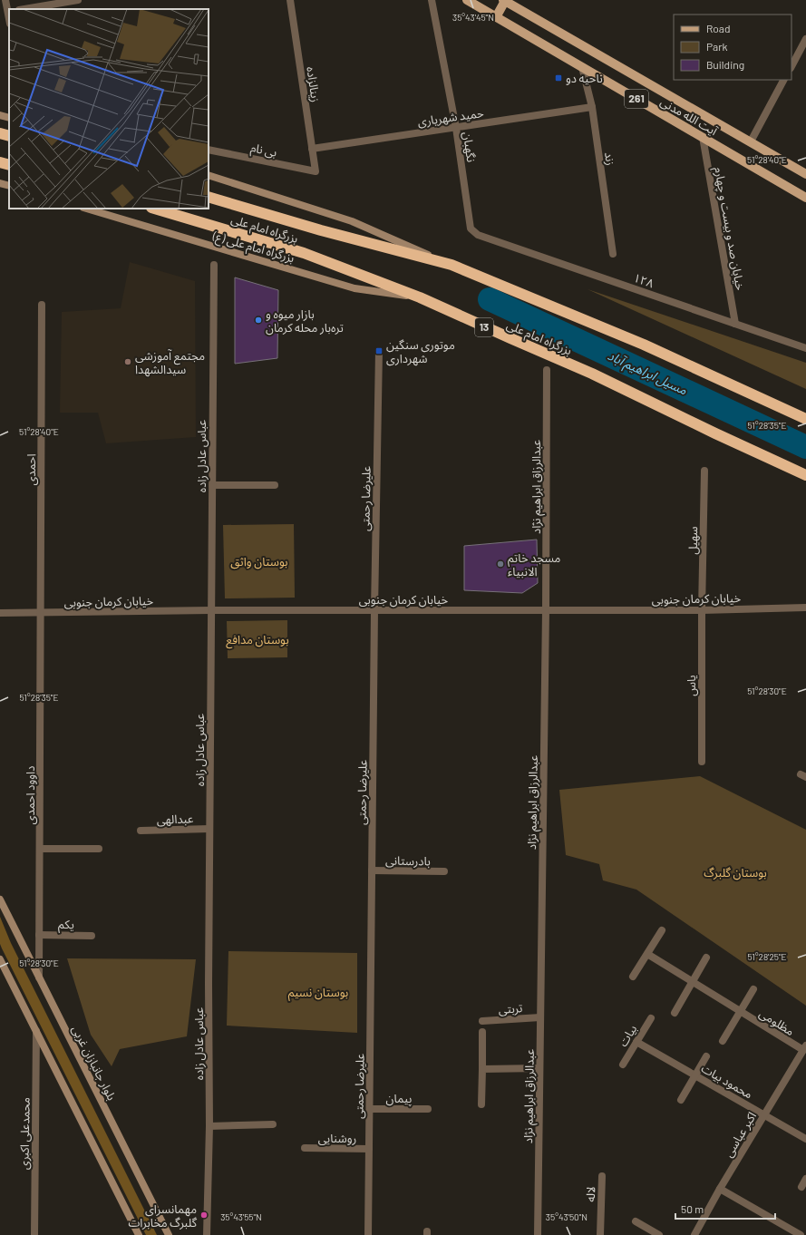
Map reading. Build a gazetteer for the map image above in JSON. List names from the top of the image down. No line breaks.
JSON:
{"streets":{"highway":["بزرگراه امام علی","13"],"main road":["261","آیت الله مدنی","بزرگراه امام علی (ع)","بلوار جانبازان غربی"],"street":["زینالزاده","حمید شهریاری","نگهبان","بی نام","زند","خیابان صد و بیست و چهارم","۱۲۸","عباس عادل زاده","احمدی","عبدالرزاق ابراهیم نژاد","علیرضا رحمتی","سهیل","خیابان کرمان جنوبی","یاس","داوود احمدی","عبدالهی","بادرستانی","یکم","تربتی","مظلومی","بیات","محمود بیات","پیمان","محمدعلی اکبری","اکبر عباسی","روشنایی","لاله"]},"crossings":[["زینالزاده","حمید شهریاری"],["زینالزاده","بی نام"],["آیت الله مدنی","زند"],["آیت الله مدنی","خیابان صد و بیست و چهارم"],["حمید شهریاری","نگهبان"],["حمید شهریاری","زند"],["نگهبان","۱۲۸"],["بزرگراه امام علی","بزرگراه امام علی (ع)"],["خیابان صد و بیست و چهارم","۱۲۸"],["عباس عادل زاده","خیابان کرمان جنوبی"],["عباس عادل زاده","عبدالهی"],["احمدی","خیابان کرمان جنوبی"],["احمدی","داوود احمدی"],["عبدالرزاق ابراهیم نژاد","خیابان کرمان جنوبی"],["عبدالرزاق ابراهیم نژاد","تربتی"],["علیرضا رحمتی","خیابان کرمان جنوبی"],["علیرضا رحمتی","بادرستانی"],["علیرضا رحمتی","پیمان"],["علیرضا رحمتی","روشنایی"],["سهیل","خیابان کرمان جنوبی"],["سهیل","یاس"],["خیابان کرمان جنوبی","یاس"],["خیابان کرمان جنوبی","داوود احمدی"],["داوود احمدی","یکم"],["داوود احمدی","بلوار جانبازان غربی"],["مظلومی","اکبر عباسی"],["بیات","محمود بیات"],["محمود بیات","اکبر عباسی"]],"water":["مسیل ابراهیم آباد"],"parks":["بوستان واثق","بوستان مدافع","بوستان گلبرگ","بوستان نسیم"],"places":{"transit":["ناحیه دو","موتوری سنگین شهرداری"],"other":["بازار میوه و تره‌بار محله کرمان","مجتمع آموزشی سیدالشهدا","مسجد خاتم الانبیاء","مهمانسرای گلبرگ مخابرات"]},"legend":["Road","Park","Building"],"scale_bar":"50 m","coordinates":["35°43'45\"N","51°28'40\"E","51°28'35\"E","51°28'30\"E","51°28'25\"E","35°43'55\"N","35°43'50\"N"]}
